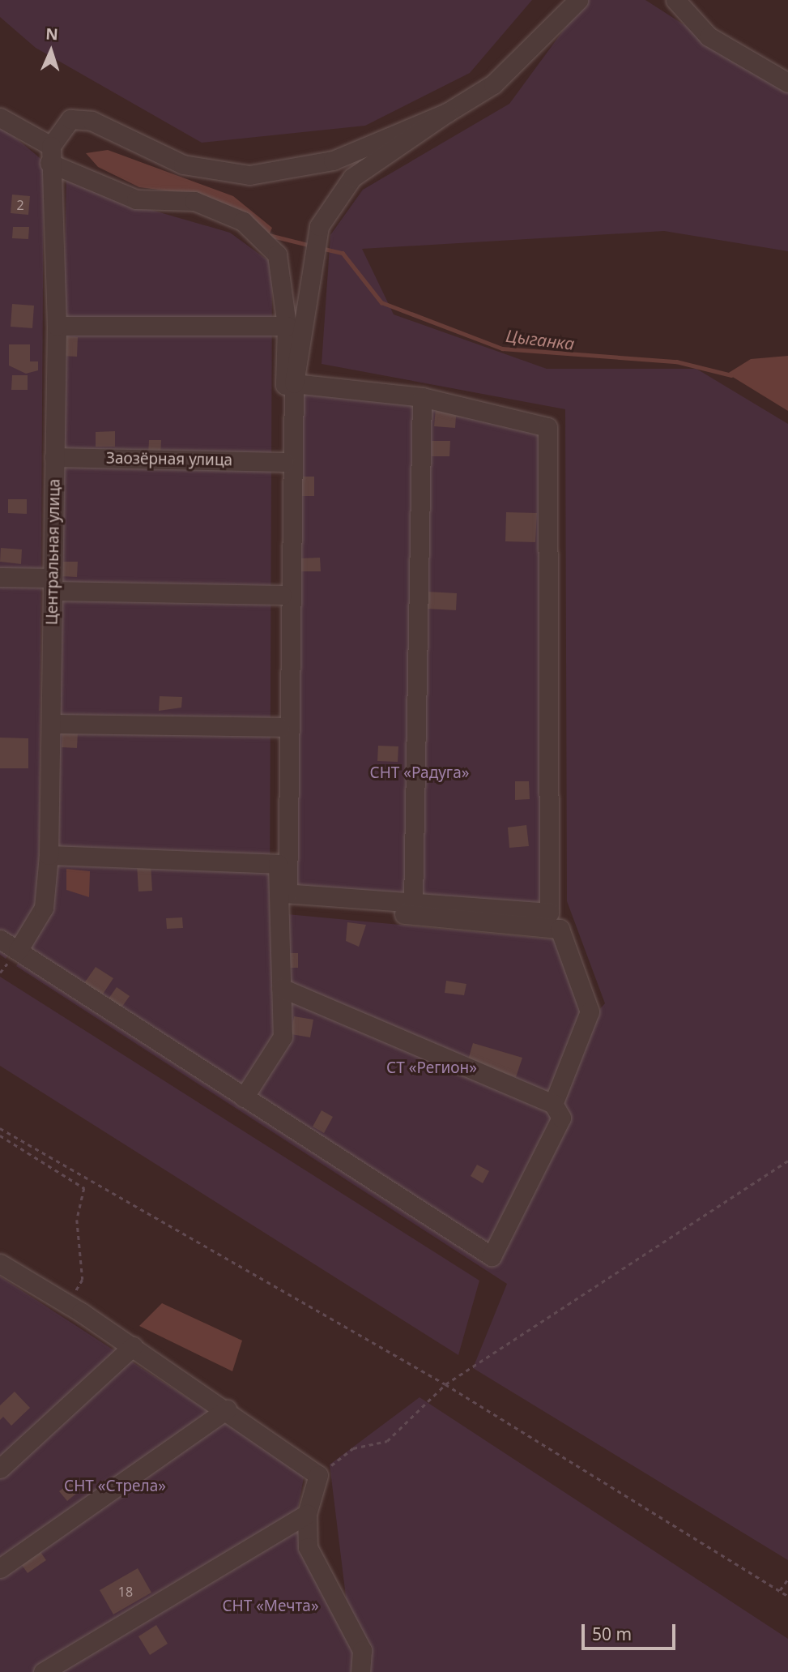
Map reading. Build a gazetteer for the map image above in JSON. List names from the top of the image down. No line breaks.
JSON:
{"streets":{"street":["Заозёрная улица","Центральная улица"]},"crossings":[["Заозёрная улица","Центральная улица"]],"water":["Цыганка"],"parks":["СНТ «Радуга»","СТ «Регион»","СНТ «Стрела»","СНТ «Мечта»"],"house_numbers":["2","18"],"scale_bar":"50 m","north":"top"}
